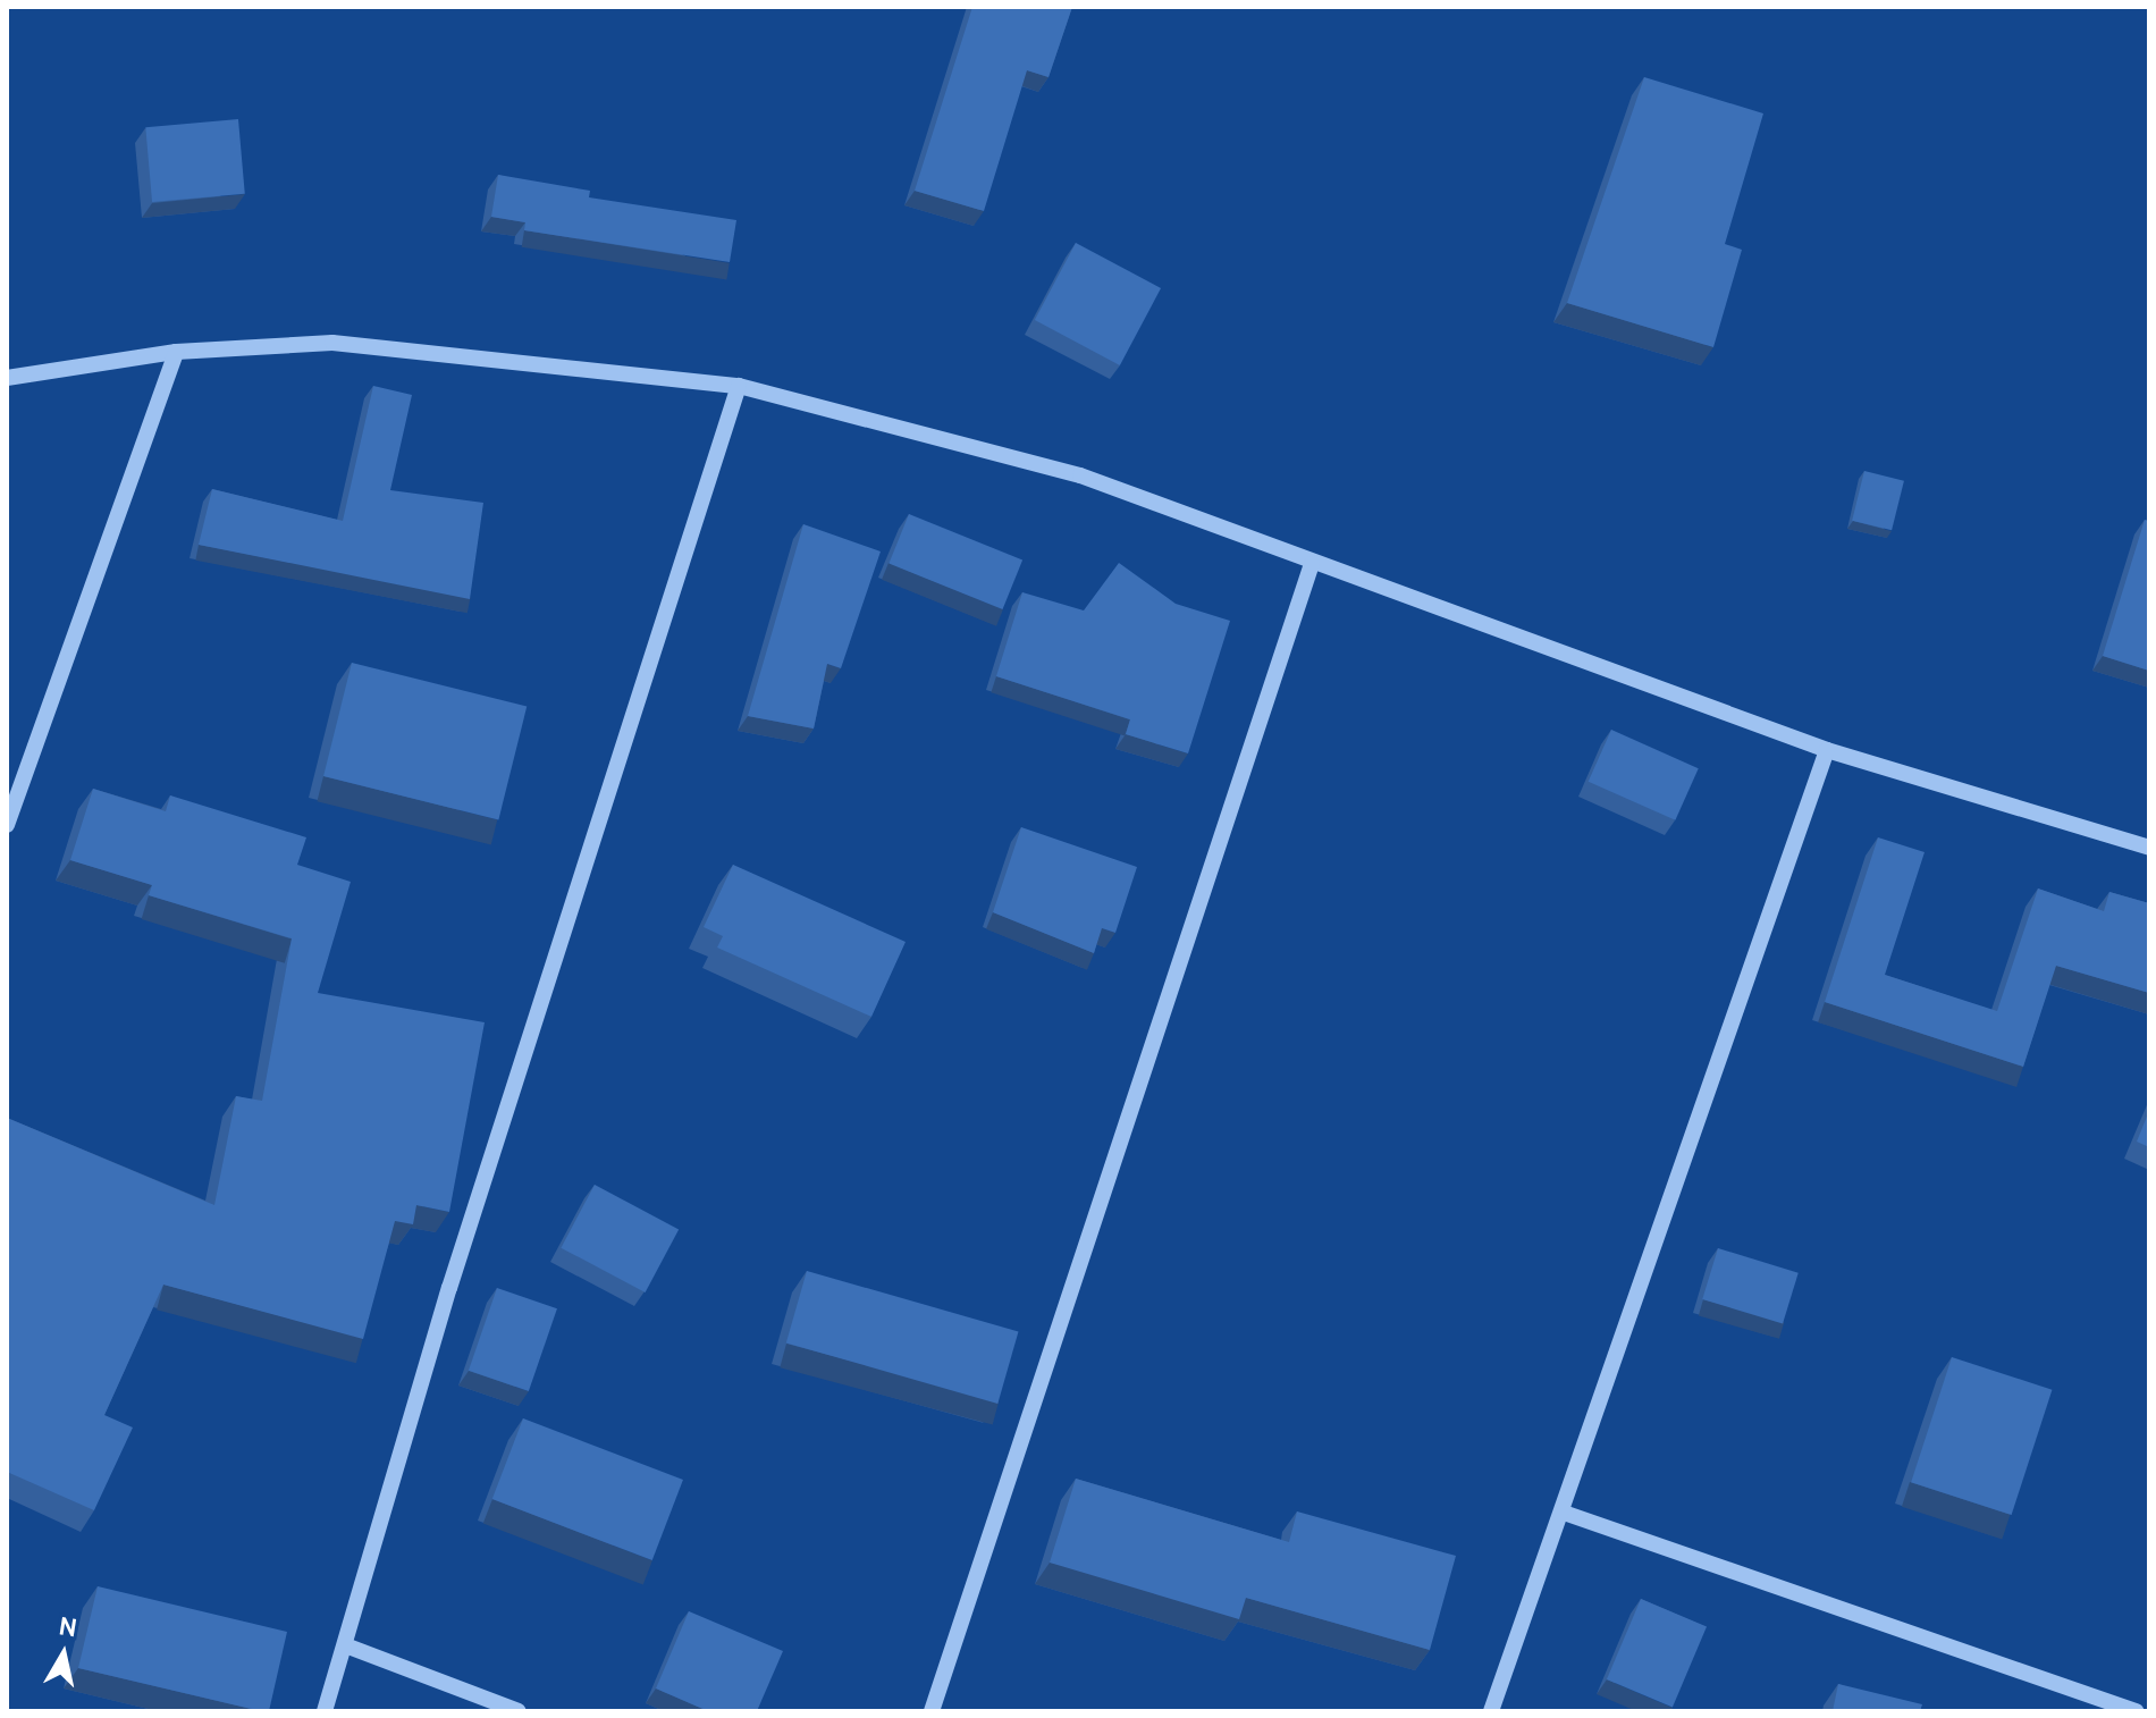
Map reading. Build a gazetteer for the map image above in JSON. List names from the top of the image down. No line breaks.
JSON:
{"north":"top"}
